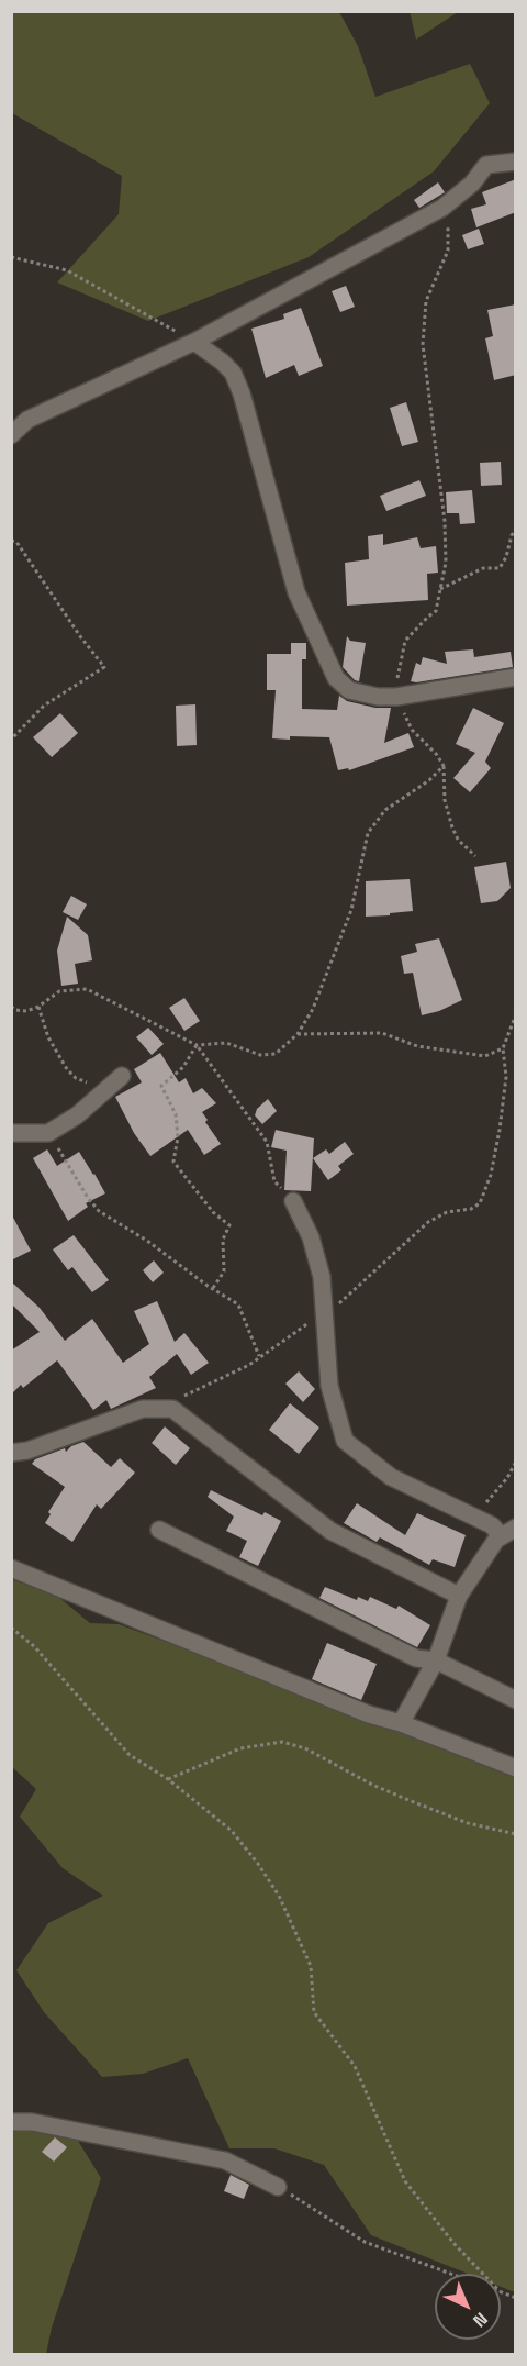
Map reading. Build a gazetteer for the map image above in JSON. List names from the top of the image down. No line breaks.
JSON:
{"north":"bottom right"}
